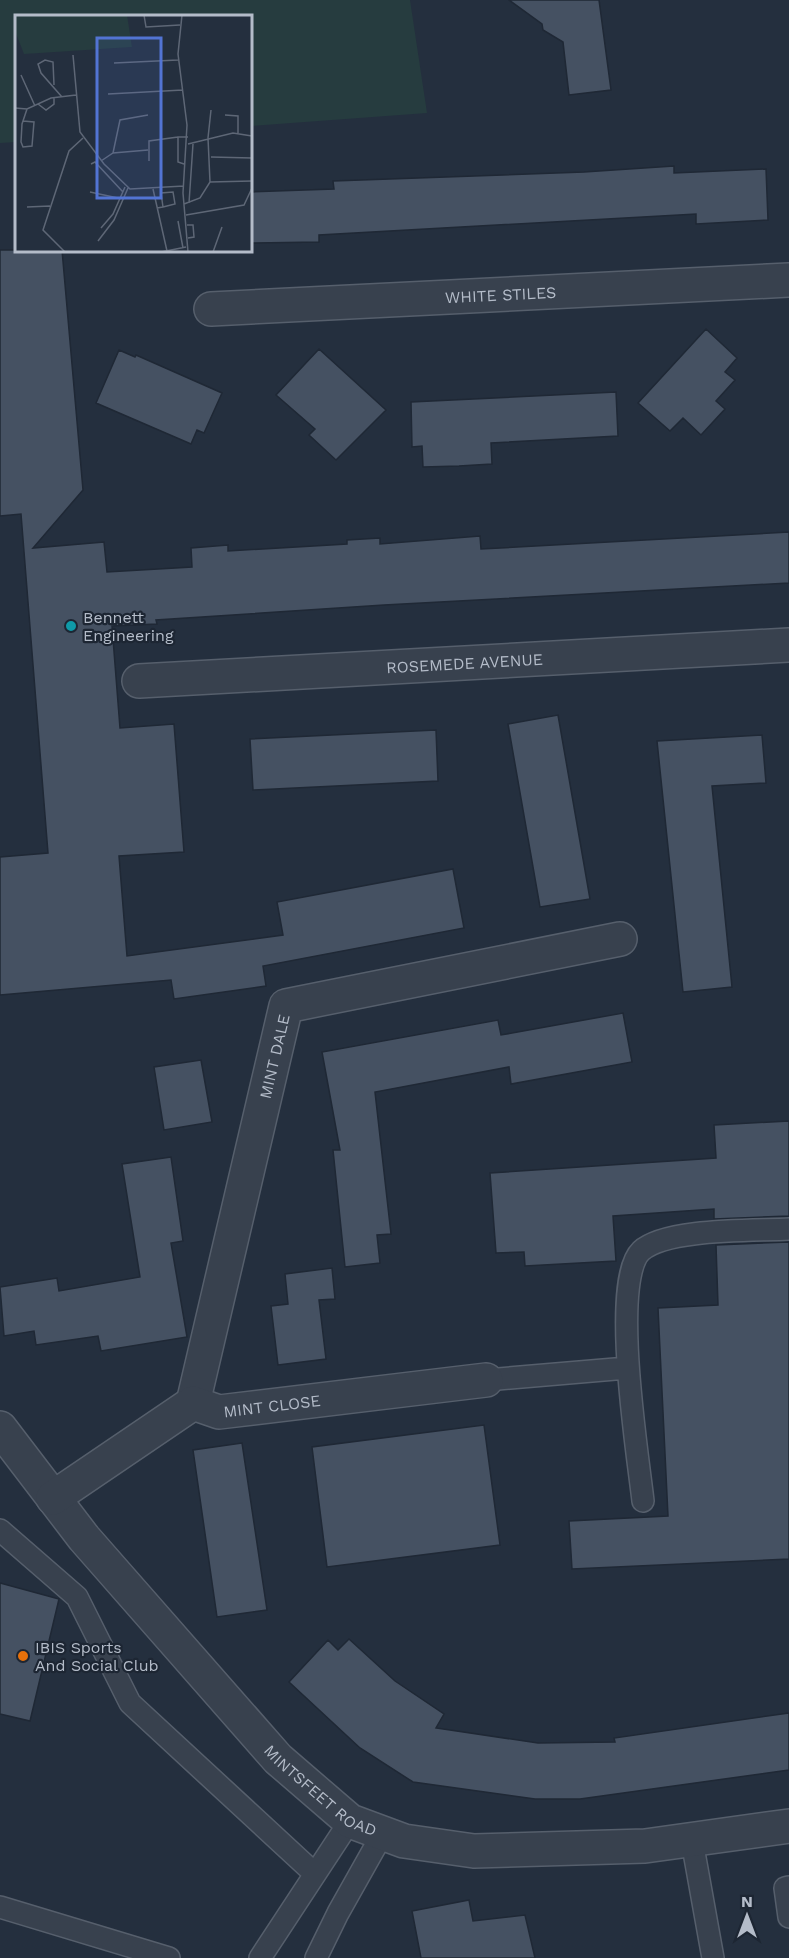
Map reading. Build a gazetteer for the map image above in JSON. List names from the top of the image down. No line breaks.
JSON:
{"streets":{"street":["WHITE STILES","ROSEMEDE AVENUE","MINT DALE","MINT CLOSE","MINTSFEET ROAD"]},"crossings":[["MINT DALE","MINT CLOSE"]],"places":["Bennett Engineering","IBIS Sports And Social Club"],"north":"top"}
